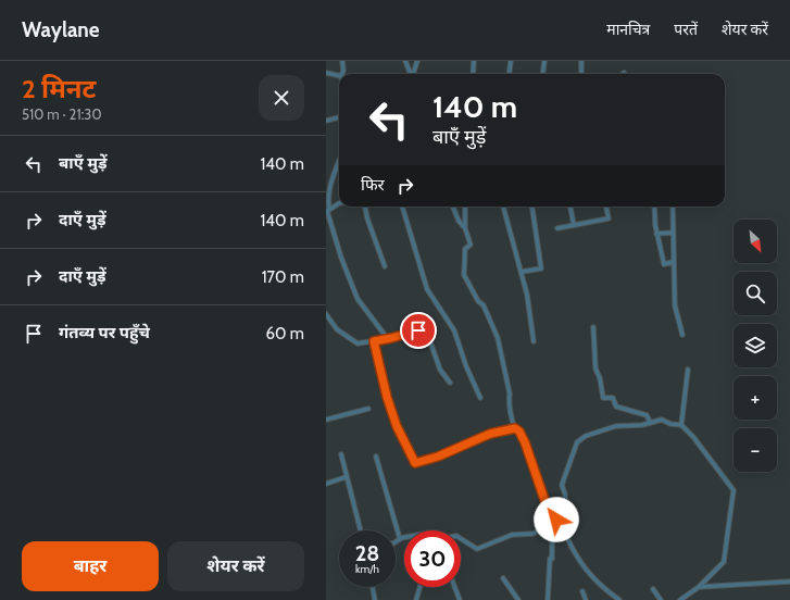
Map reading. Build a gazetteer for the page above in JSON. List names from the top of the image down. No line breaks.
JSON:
{"north":"bottom right","page":{"header":"Waylane","nav":["मानचित्र","परतें","शेयर करें"],"heading":["2 मिनट","510 m · 21:30"],"turn":["140 m","बाएँ मुड़ें"],"list":[{"name":"बाएँ मुड़ें","value":"140 m"},{"name":"दाएँ मुड़ें","value":"140 m"},{"name":"दाएँ मुड़ें","value":"170 m"},{"name":"गंतव्य पर पहुँचे","value":"60 m"}],"then":"फिर","map_buttons":["+","−"],"speed":"28 km/h","limit":"30","buttons":["बाहर","शेयर करें"]}}
